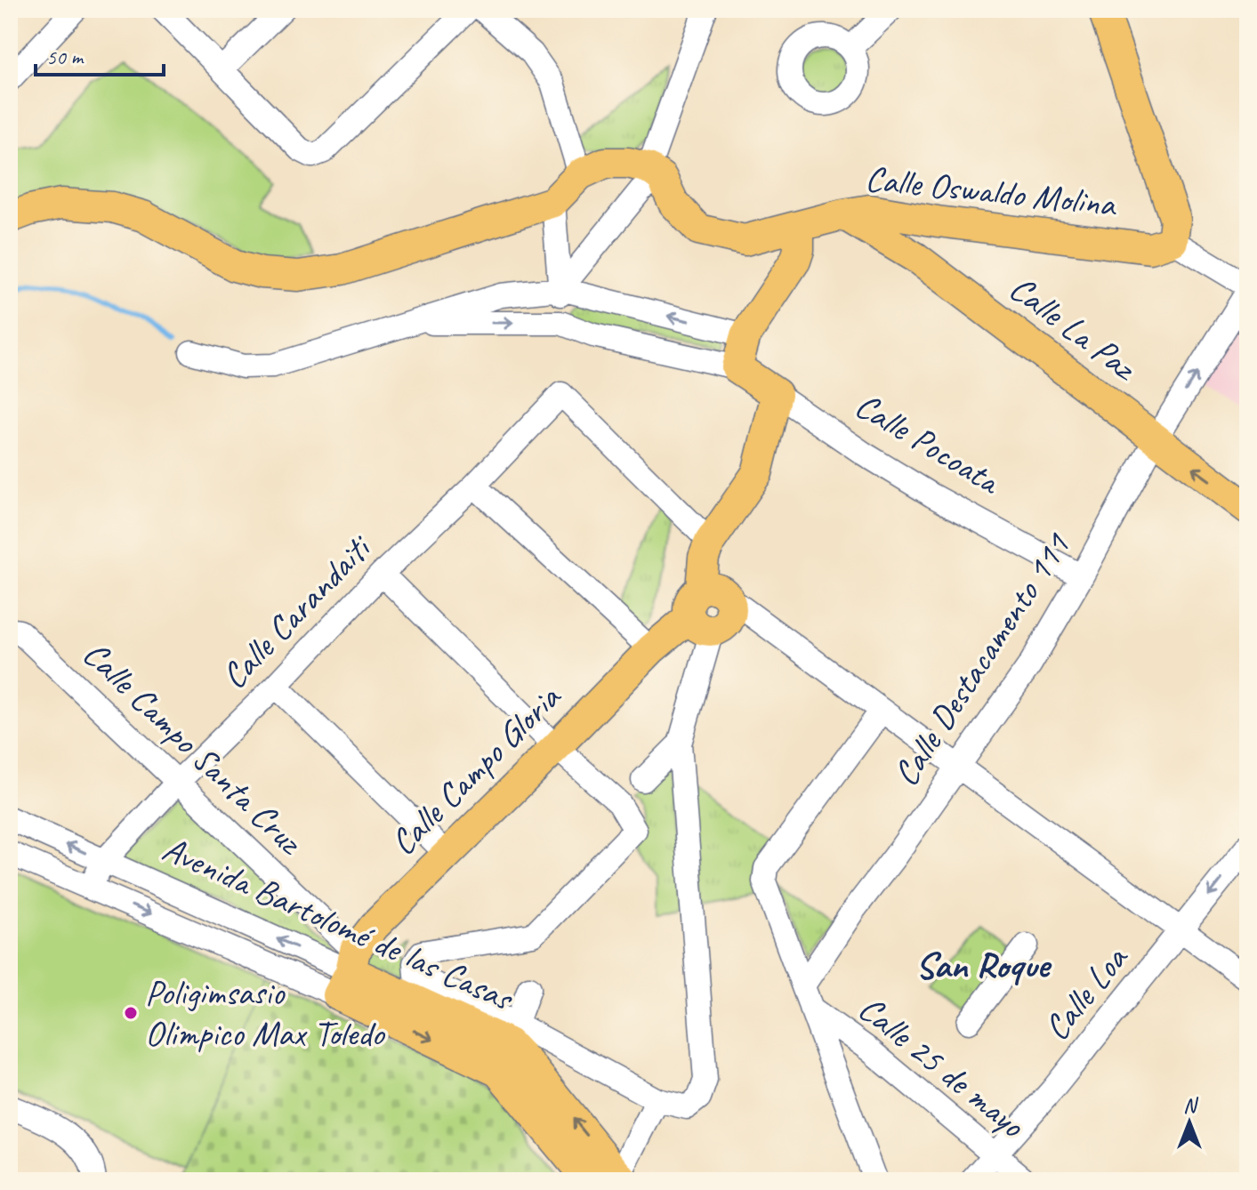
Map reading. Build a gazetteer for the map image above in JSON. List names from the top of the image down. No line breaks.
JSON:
{"streets":{"main road":["Calle Oswaldo Molina","Calle La Paz","Calle Pocoata","Calle Campo Gloria","Avenida Bartolomé de las Casas"],"street":["Calle Carandaiti","Calle Destacamento 111","Calle Campo Santa Cruz","Calle Loa","Calle 25 de mayo"]},"crossings":[["Calle Oswaldo Molina","Calle La Paz"],["Calle La Paz","Calle Destacamento 111"],["Calle Pocoata","Calle Destacamento 111"],["Calle Carandaiti","Calle Campo Santa Cruz"],["Calle Carandaiti","Avenida Bartolomé de las Casas"],["Calle Destacamento 111","Calle 25 de mayo"],["Calle Campo Santa Cruz","Calle Campo Gloria"],["Calle Campo Santa Cruz","Avenida Bartolomé de las Casas"],["Calle Campo Gloria","Avenida Bartolomé de las Casas"],["Calle Loa","Calle 25 de mayo"]],"districts":["San Roque"],"places":["Poligimsasio Olimpico Max Toledo"],"scale_bar":"50 m","north":"top"}
